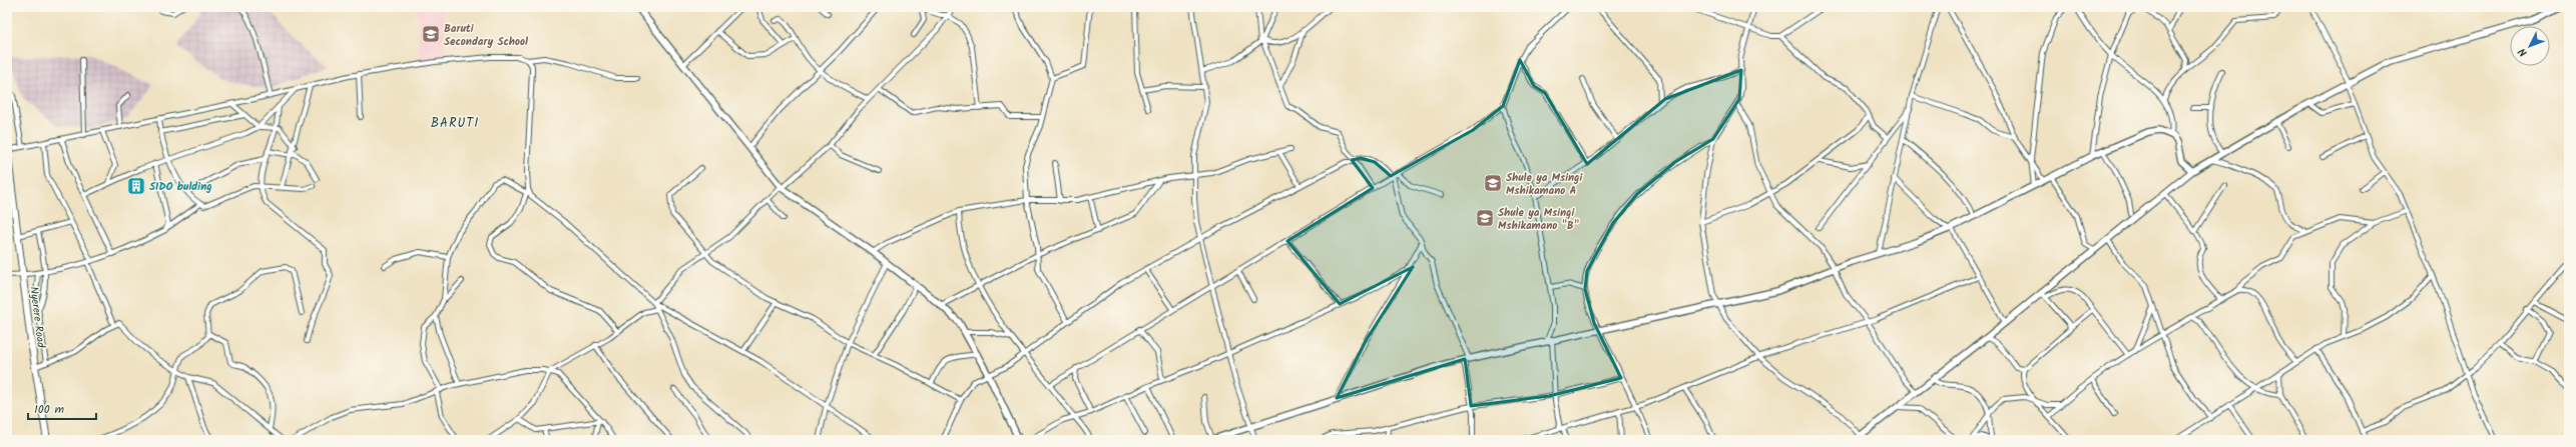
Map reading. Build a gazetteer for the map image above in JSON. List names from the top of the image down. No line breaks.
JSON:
{"streets":{"main road":["Nyerere Road"]},"districts":["BARUTI"],"places":{"school or university":["Baruti Secondary School","Shule ya Msingi Mshikamano A","Shule ya Msingi Mshikamano \"B\""],"building":["SIDO bulding"]},"scale_bar":"100 m","north":"bottom left"}
